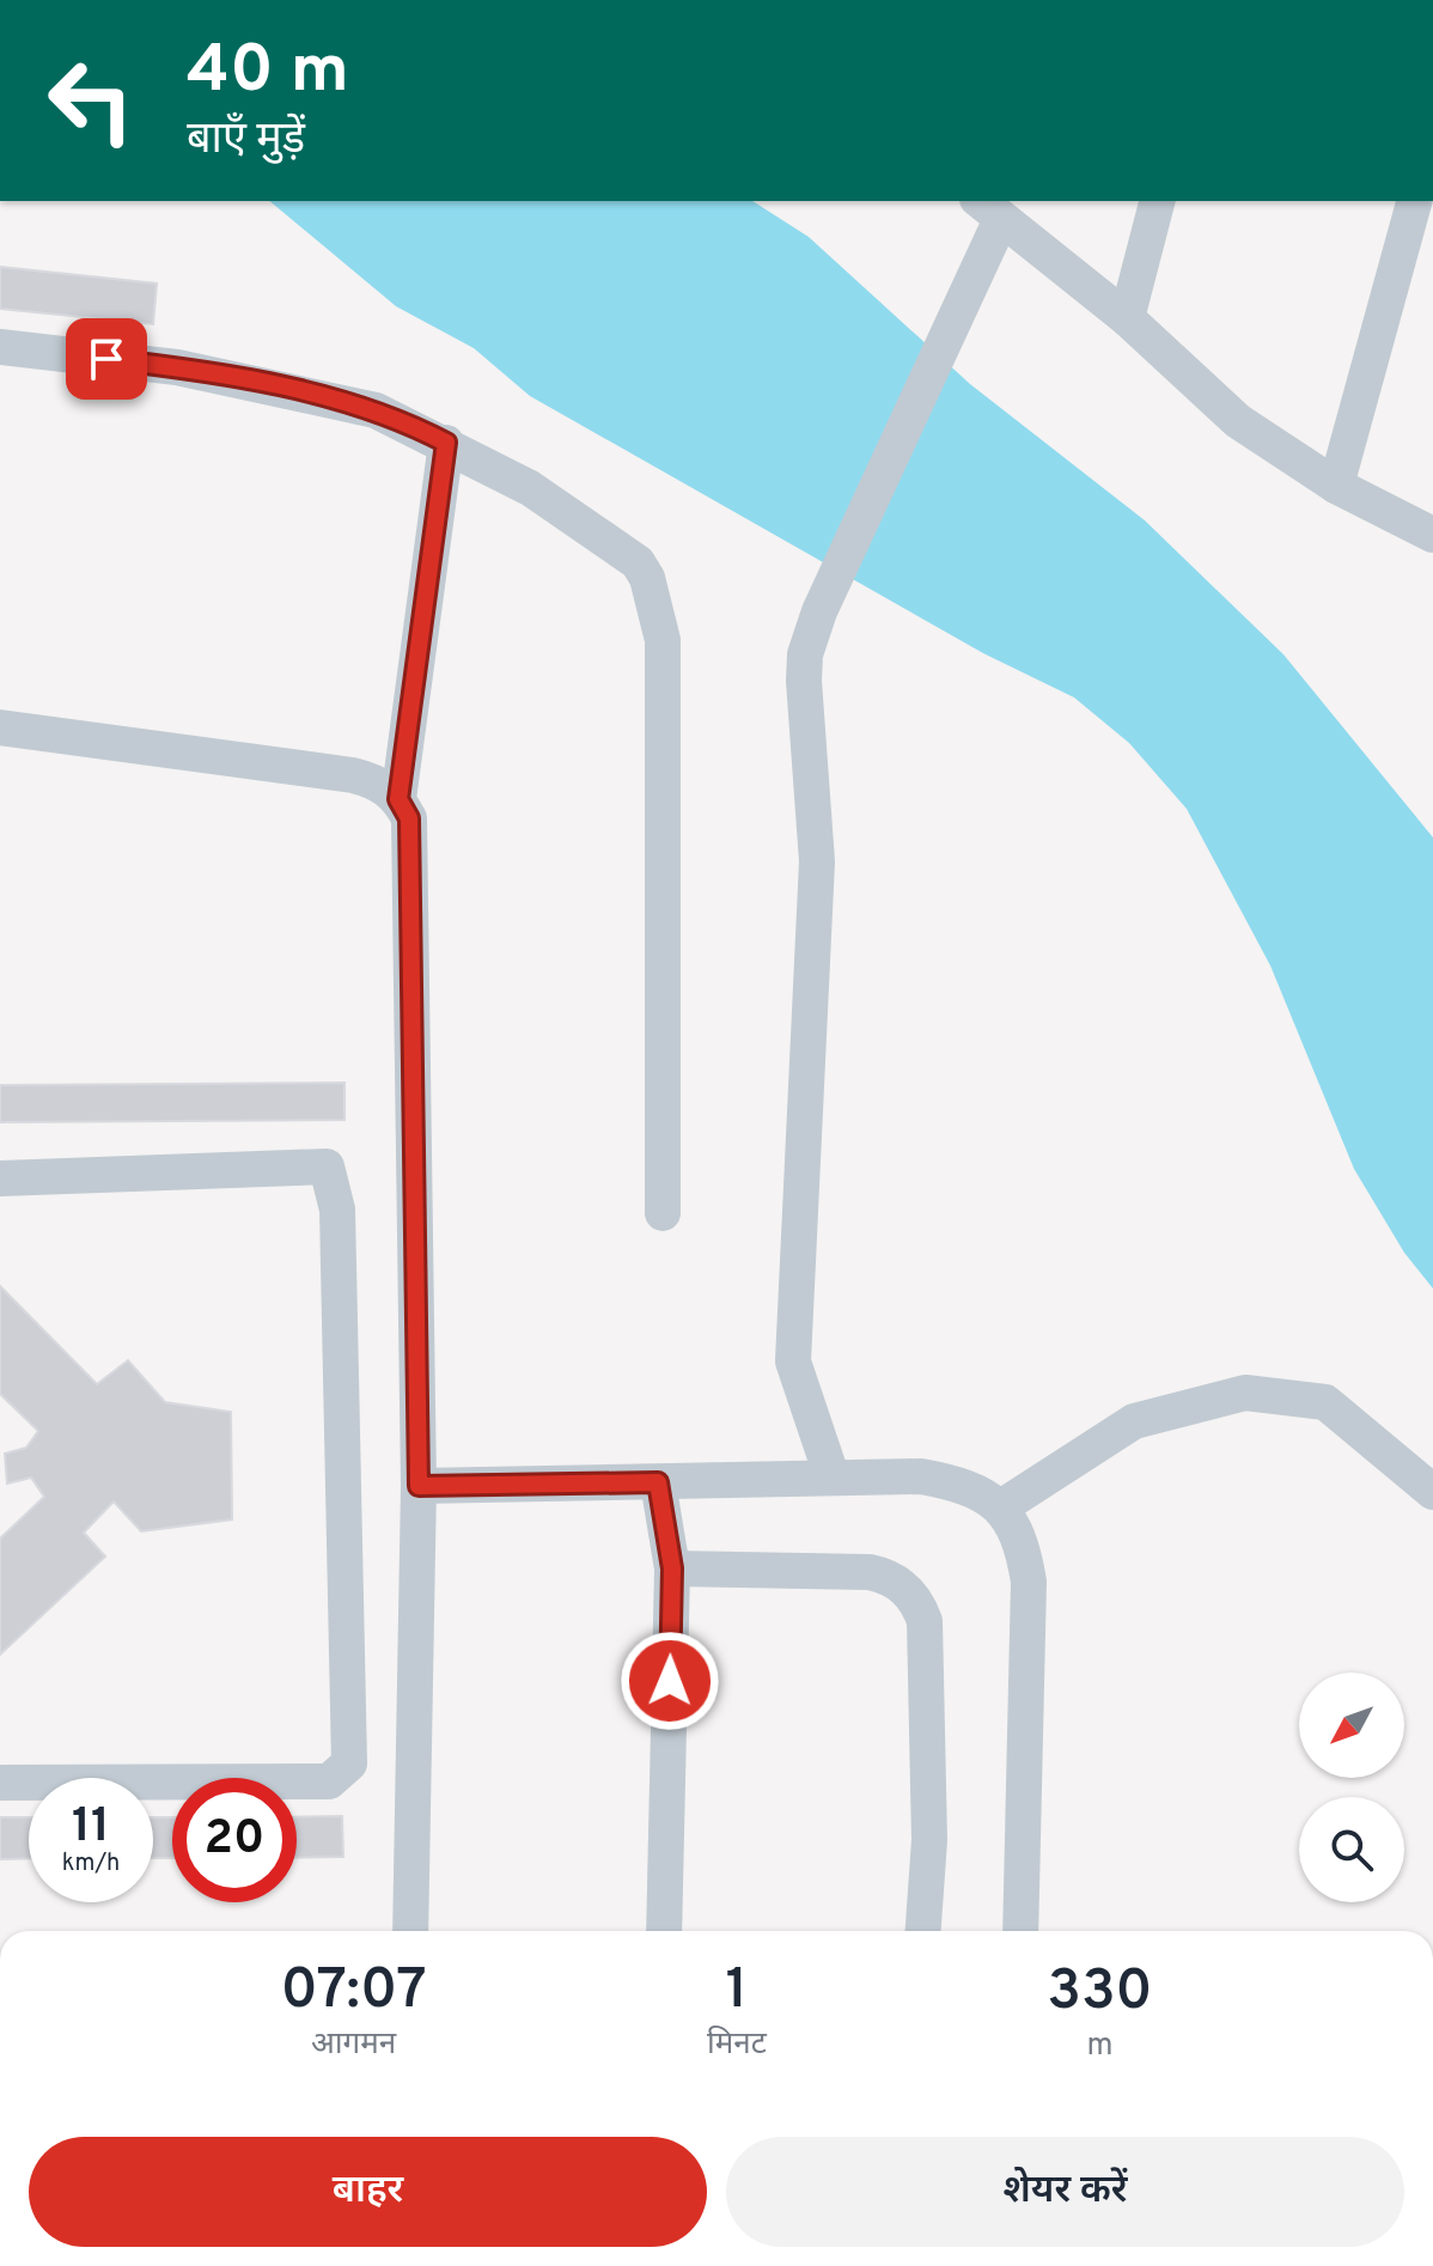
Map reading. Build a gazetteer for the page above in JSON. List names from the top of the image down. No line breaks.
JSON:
{"north":"bottom left","page":{"turn":["40 m","बाएँ मुड़ें"],"speed":"11 km/h","limit":"20","eta":["07:07","आगमन","1","मिनट","330","m"],"buttons":["बाहर","शेयर करें"]}}
